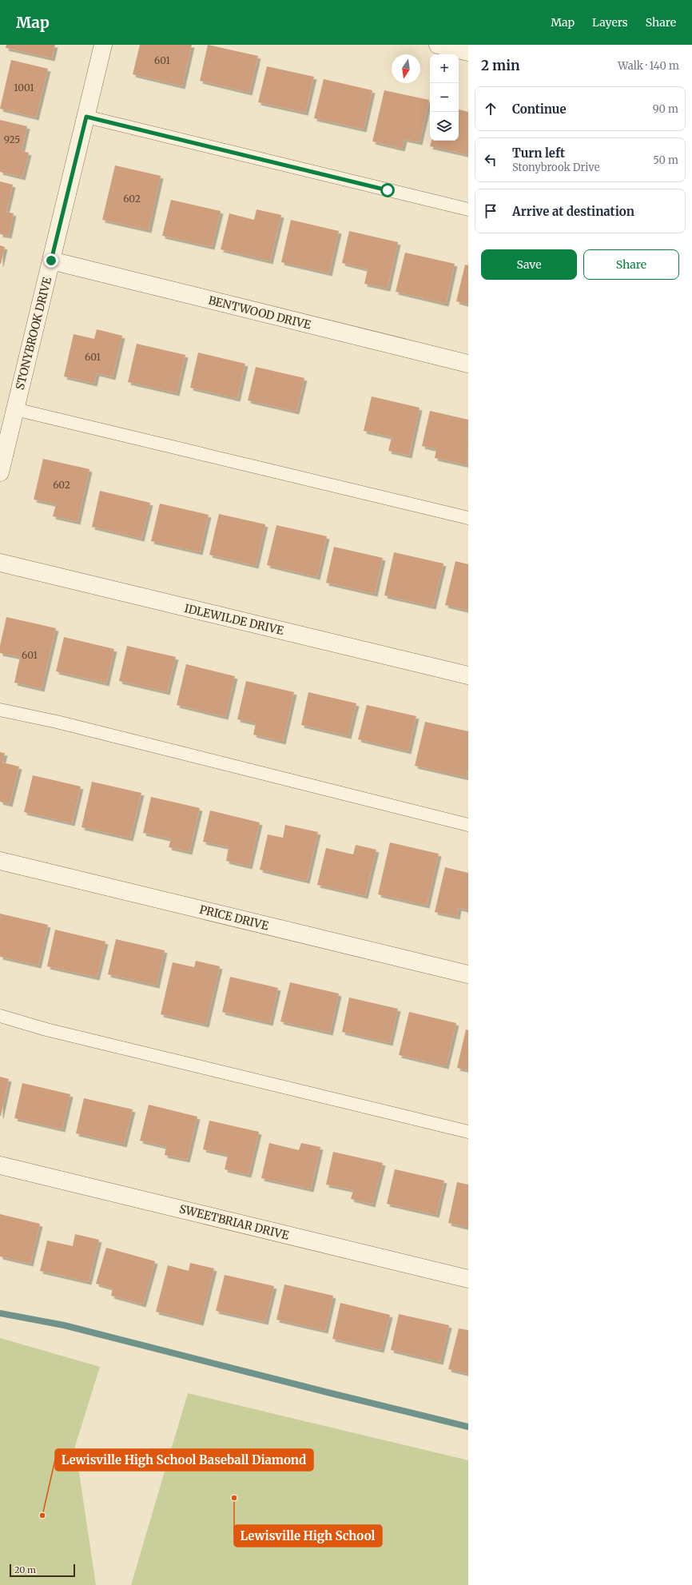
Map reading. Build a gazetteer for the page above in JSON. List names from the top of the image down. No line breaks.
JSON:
{"streets":{"street":["BENTWOOD DRIVE","STONYBROOK DRIVE","IDLEWILDE DRIVE","PRICE DRIVE","SWEETBRIAR DRIVE"]},"crossings":[["BENTWOOD DRIVE","STONYBROOK DRIVE"]],"places":["Lewisville High School","Lewisville High School Baseball Diamond"],"house_numbers":["601","1001","925","602","601","602","601"],"scale_bar":"20 m","north":"bottom","page":{"header":"Map","nav":["Map","Layers","Share"],"heading":["2 min","Walk · 140 m"],"map_buttons":["+","−"],"list":[["Continue","90 m"],["Turn left","Stonybrook Drive","50 m"],"Arrive at destination"],"buttons":["Save","Share"],"scale":"20 m"}}
